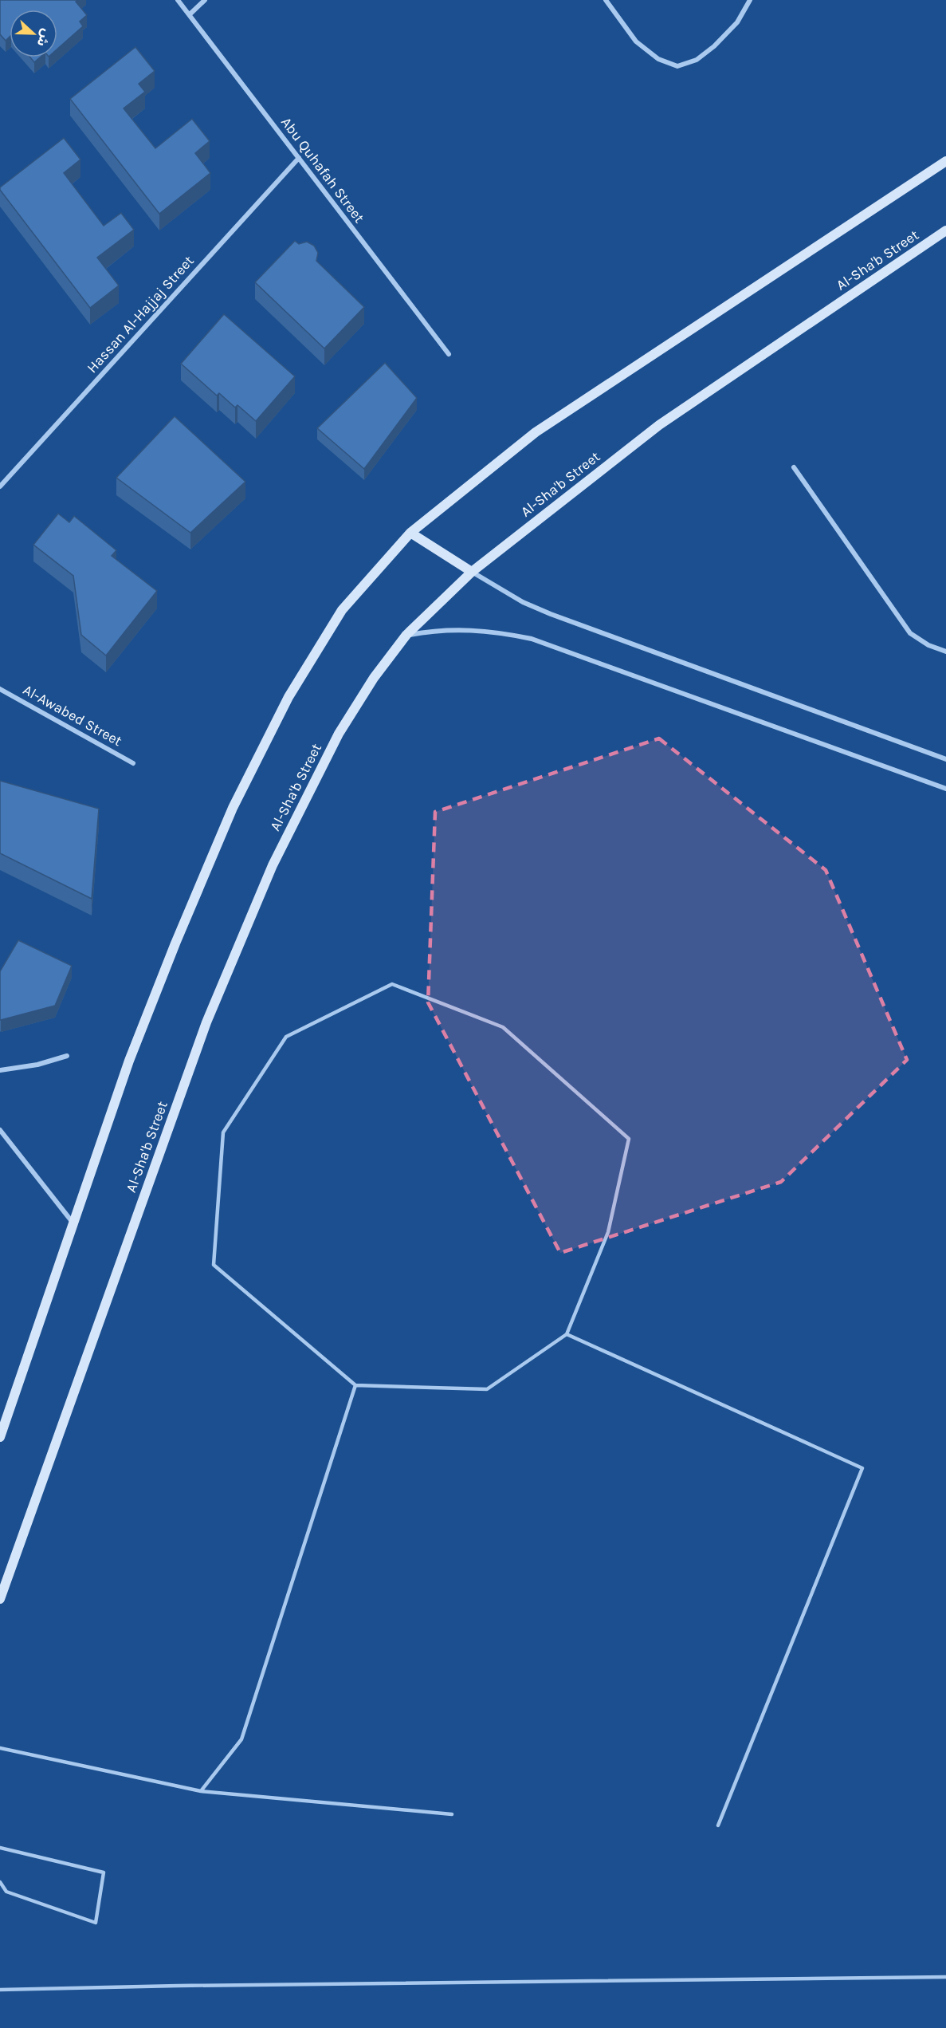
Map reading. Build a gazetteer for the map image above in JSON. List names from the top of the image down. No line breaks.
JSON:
{"streets":{"street":["Abu Quhafah Street","Al-Sha'b Street","Hassan Al-Hajjaj Street","Al-Awabed Street"]},"crossings":[["Abu Quhafah Street","Hassan Al-Hajjaj Street"]],"north":"right"}
